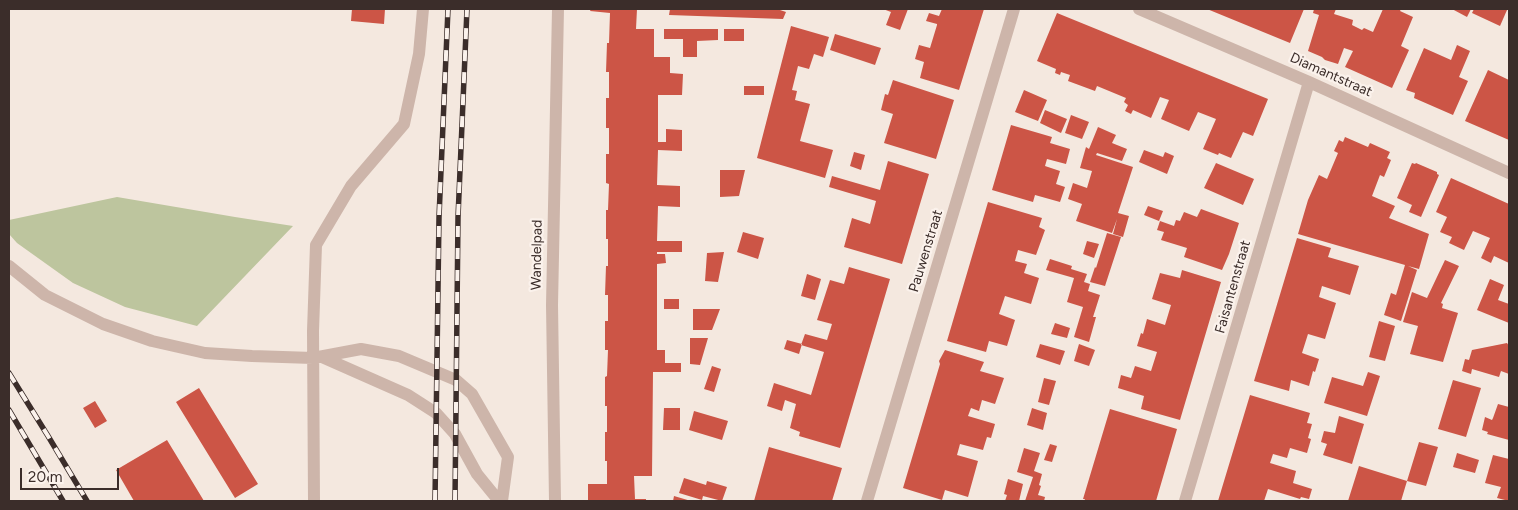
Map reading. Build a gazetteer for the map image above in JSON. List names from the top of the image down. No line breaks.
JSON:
{"streets":{"street":["Diamantstraat","Pauwenstraat","Wandelpad","Faisantenstraat"]},"crossings":[["Diamantstraat","Faisantenstraat"]],"scale_bar":"20 m"}
